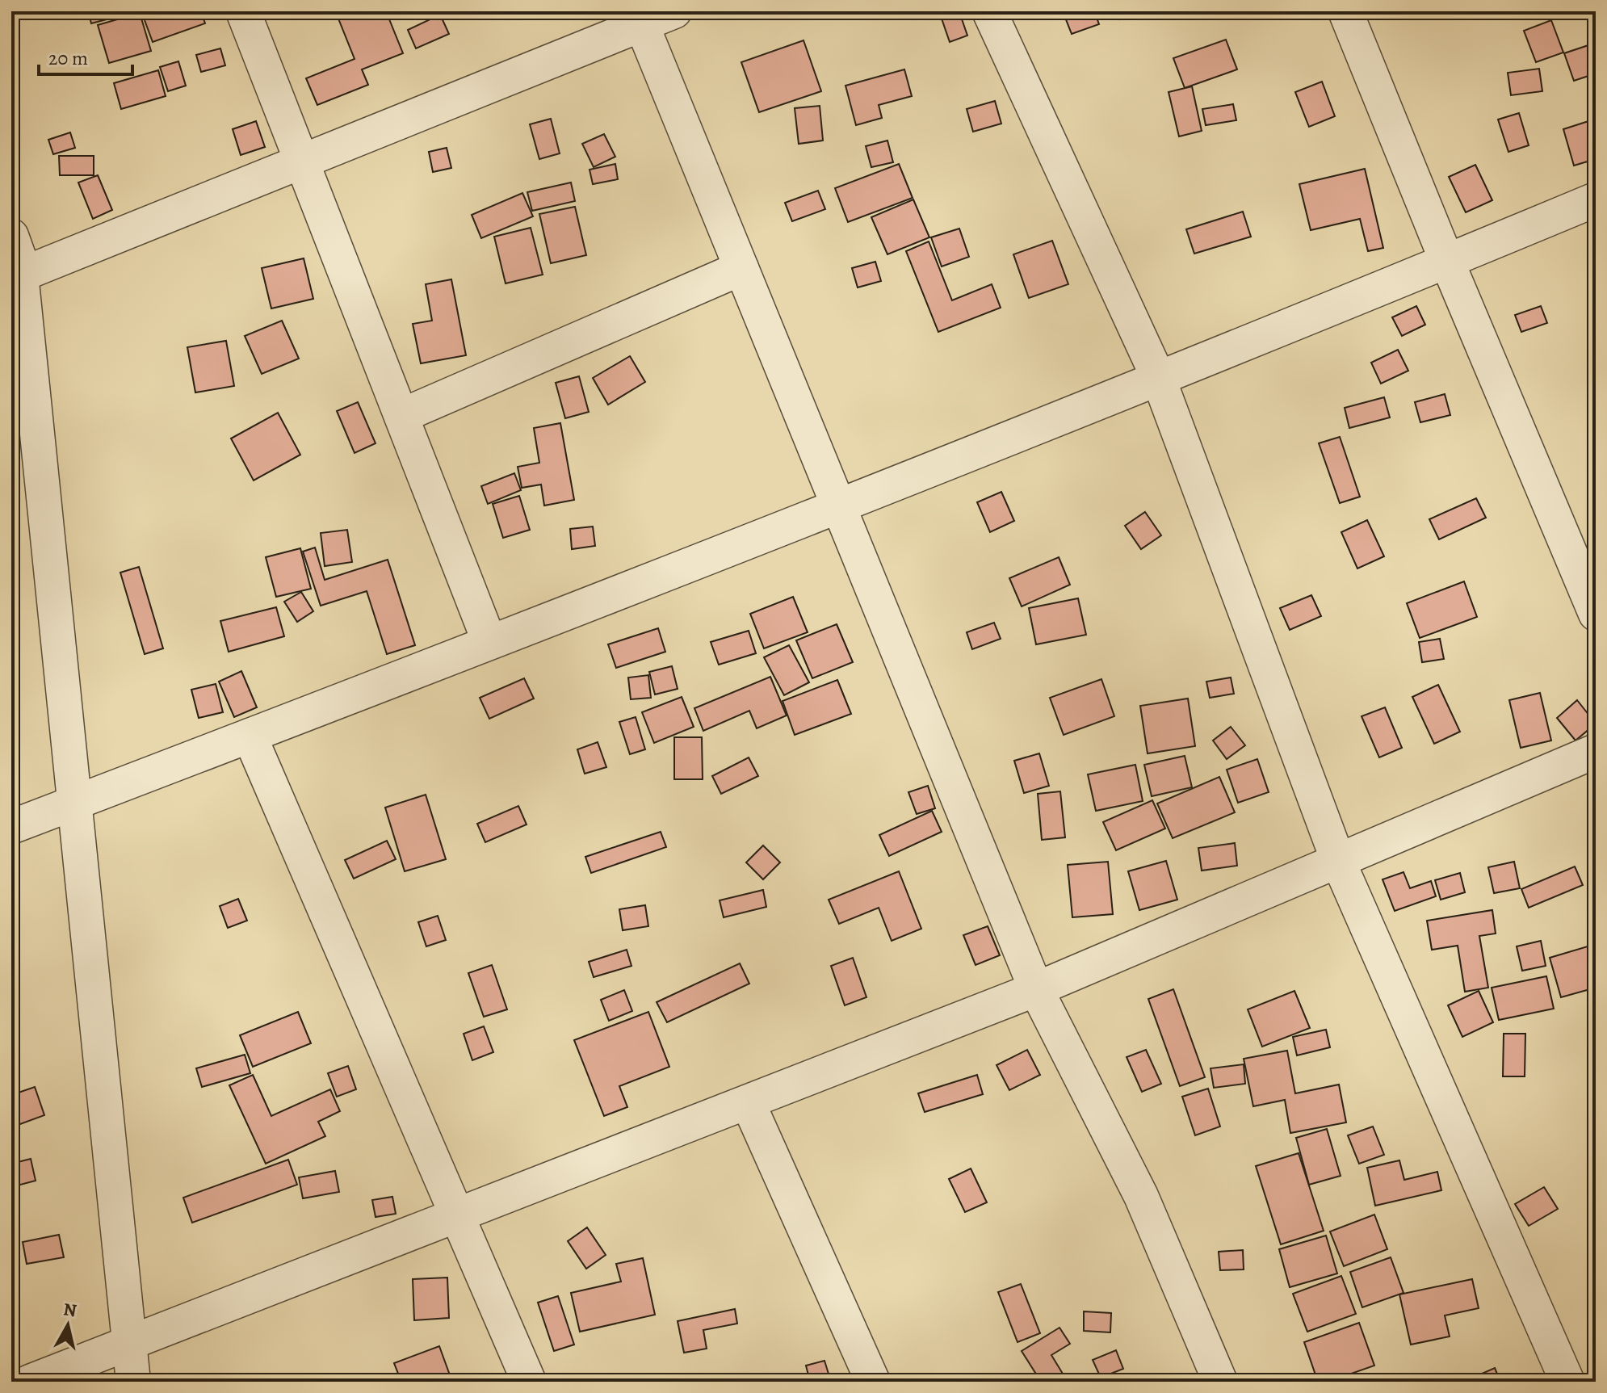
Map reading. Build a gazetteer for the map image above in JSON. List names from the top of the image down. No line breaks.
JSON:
{"scale_bar":"20 m","north":"top"}
